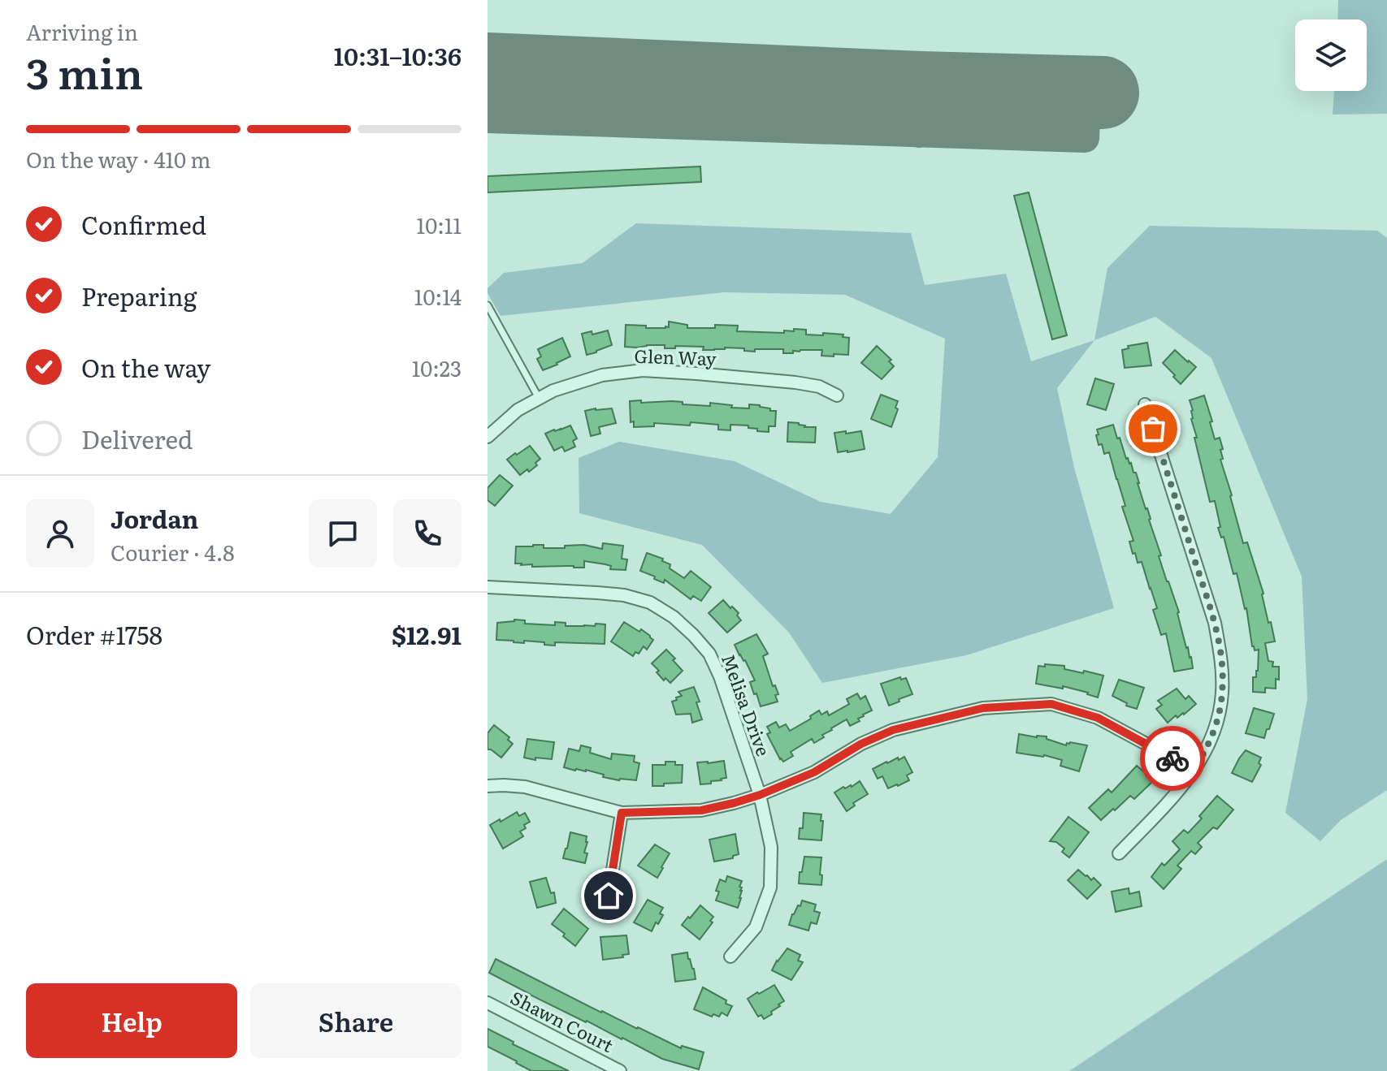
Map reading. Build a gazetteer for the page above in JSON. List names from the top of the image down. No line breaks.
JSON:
{"streets":{"street":["Glen Way","Melisa Drive","Shawn Court"]},"page":{"heading":["3 min","Arriving in","10:31–10:36"],"panel":["Jordan","Courier · 4.8","Order #1758","$12.91"],"bar":"On the way · 410 m","list":[["Confirmed","10:11"],["Preparing","10:14"],["On the way","10:23"],"Delivered"],"buttons":["Help","Share"]}}
